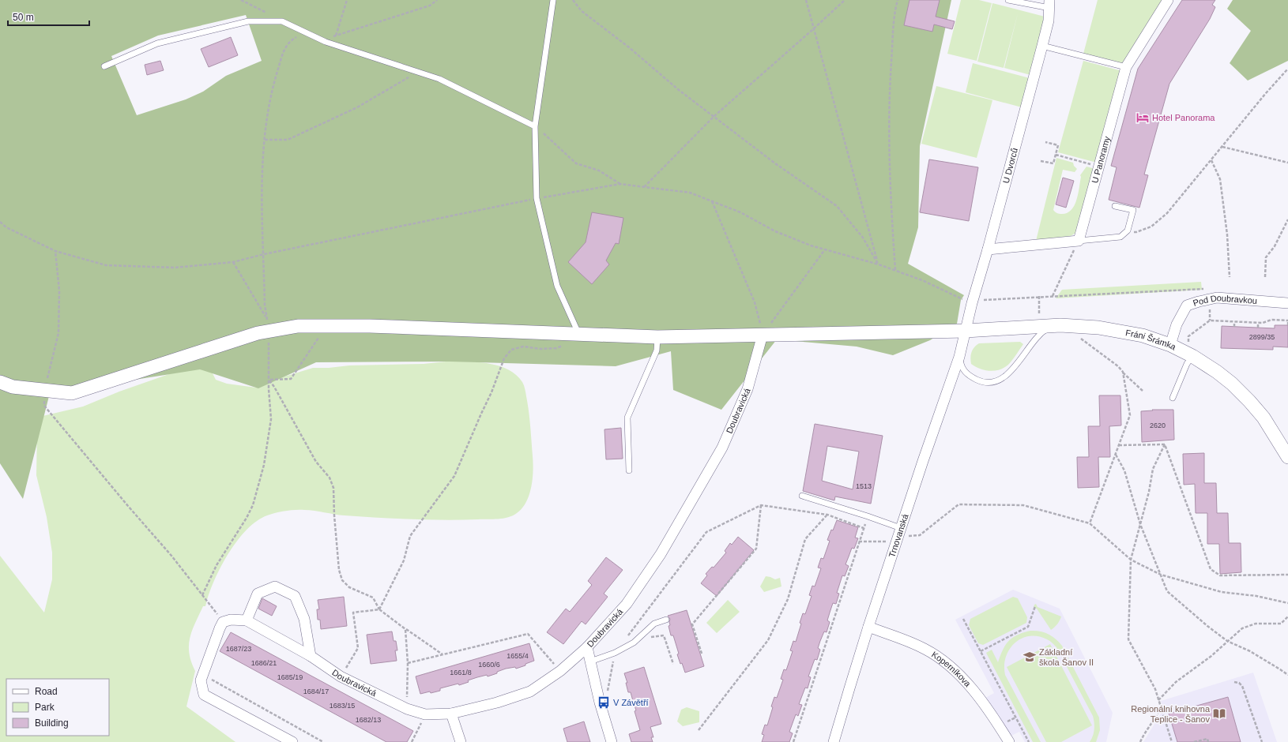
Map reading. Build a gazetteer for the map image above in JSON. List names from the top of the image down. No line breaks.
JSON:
{"streets":{"street":["U Panoramy","U Dvorců","Pod Doubravkou","Fráni Šrámka","Doubravická","Trnovanská","Koperníkova"]},"crossings":[["U Dvorců","Fráni Šrámka"],["U Dvorců","Trnovanská"],["Pod Doubravkou","Fráni Šrámka"],["Fráni Šrámka","Doubravická"],["Fráni Šrámka","Trnovanská"],["Trnovanská","Koperníkova"]],"places":{"hotel":["Hotel Panorama"],"school or university":["Základní škola Šanov II"],"bus stop":["V Závětří"],"library":["Regionální knihovna Teplice - Šanov"]},"house_numbers":["2899/35","2620","1513","1687/23","1655/4","1686/21","1660/6","1661/8","1685/19","1684/17","1683/15","1682/13"],"legend":["Road","Park","Building"],"scale_bar":"50 m"}
